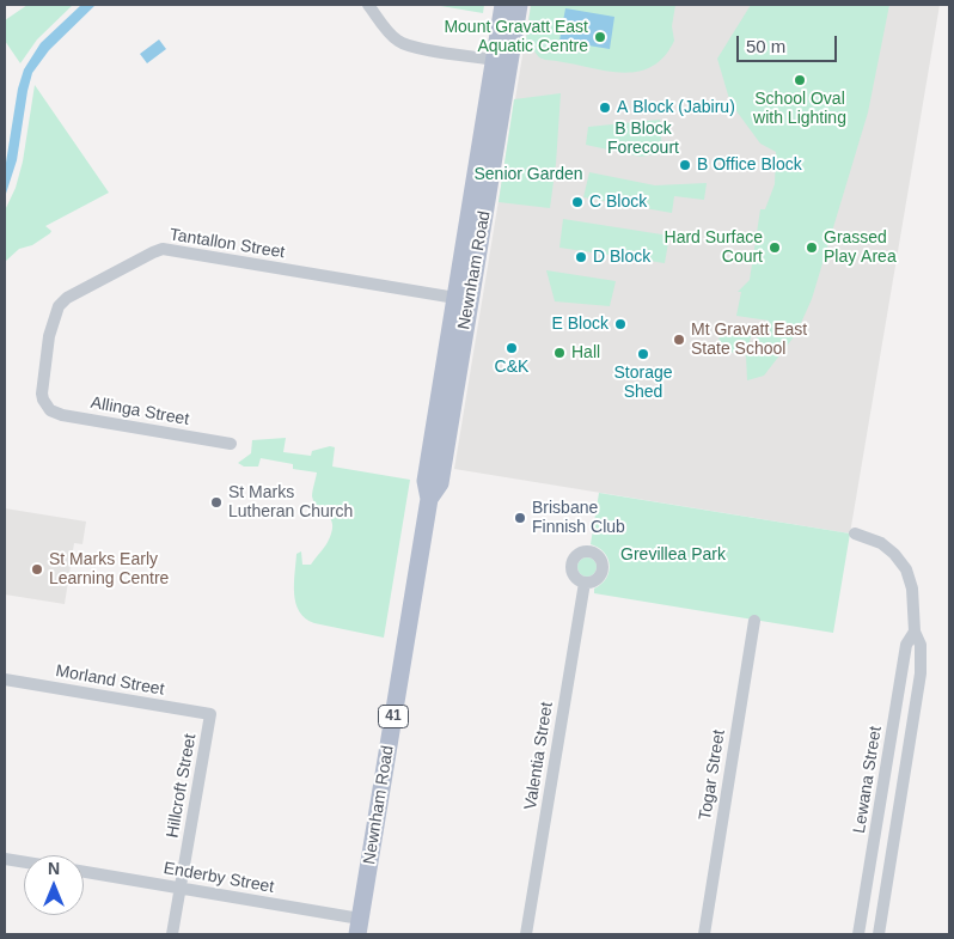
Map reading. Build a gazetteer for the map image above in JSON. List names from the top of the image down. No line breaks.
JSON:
{"streets":{"main road":["Newnham Road","41"],"street":["Tantallon Street","Allinga Street","Morland Street","Valentia Street","Togar Street","Lewana Street","Hillcroft Street","Enderby Street"]},"crossings":[["Tantallon Street","Newnham Road"],["Tantallon Street","Allinga Street"],["Newnham Road","Enderby Street"],["Morland Street","Hillcroft Street"],["Hillcroft Street","Enderby Street"]],"parks":["B Block Forecourt","Senior Garden","Grevillea Park"],"places":["Mount Gravatt East Aquatic Centre","School Oval with Lighting","A Block (Jabiru)","B Office Block","C Block","Hard Surface Court","Grassed Play Area","D Block","E Block","Mt Gravatt East State School","C&K","Hall","Storage Shed","St Marks Lutheran Church","Brisbane Finnish Club","St Marks Early Learning Centre"],"scale_bar":"50 m","north":"top"}
